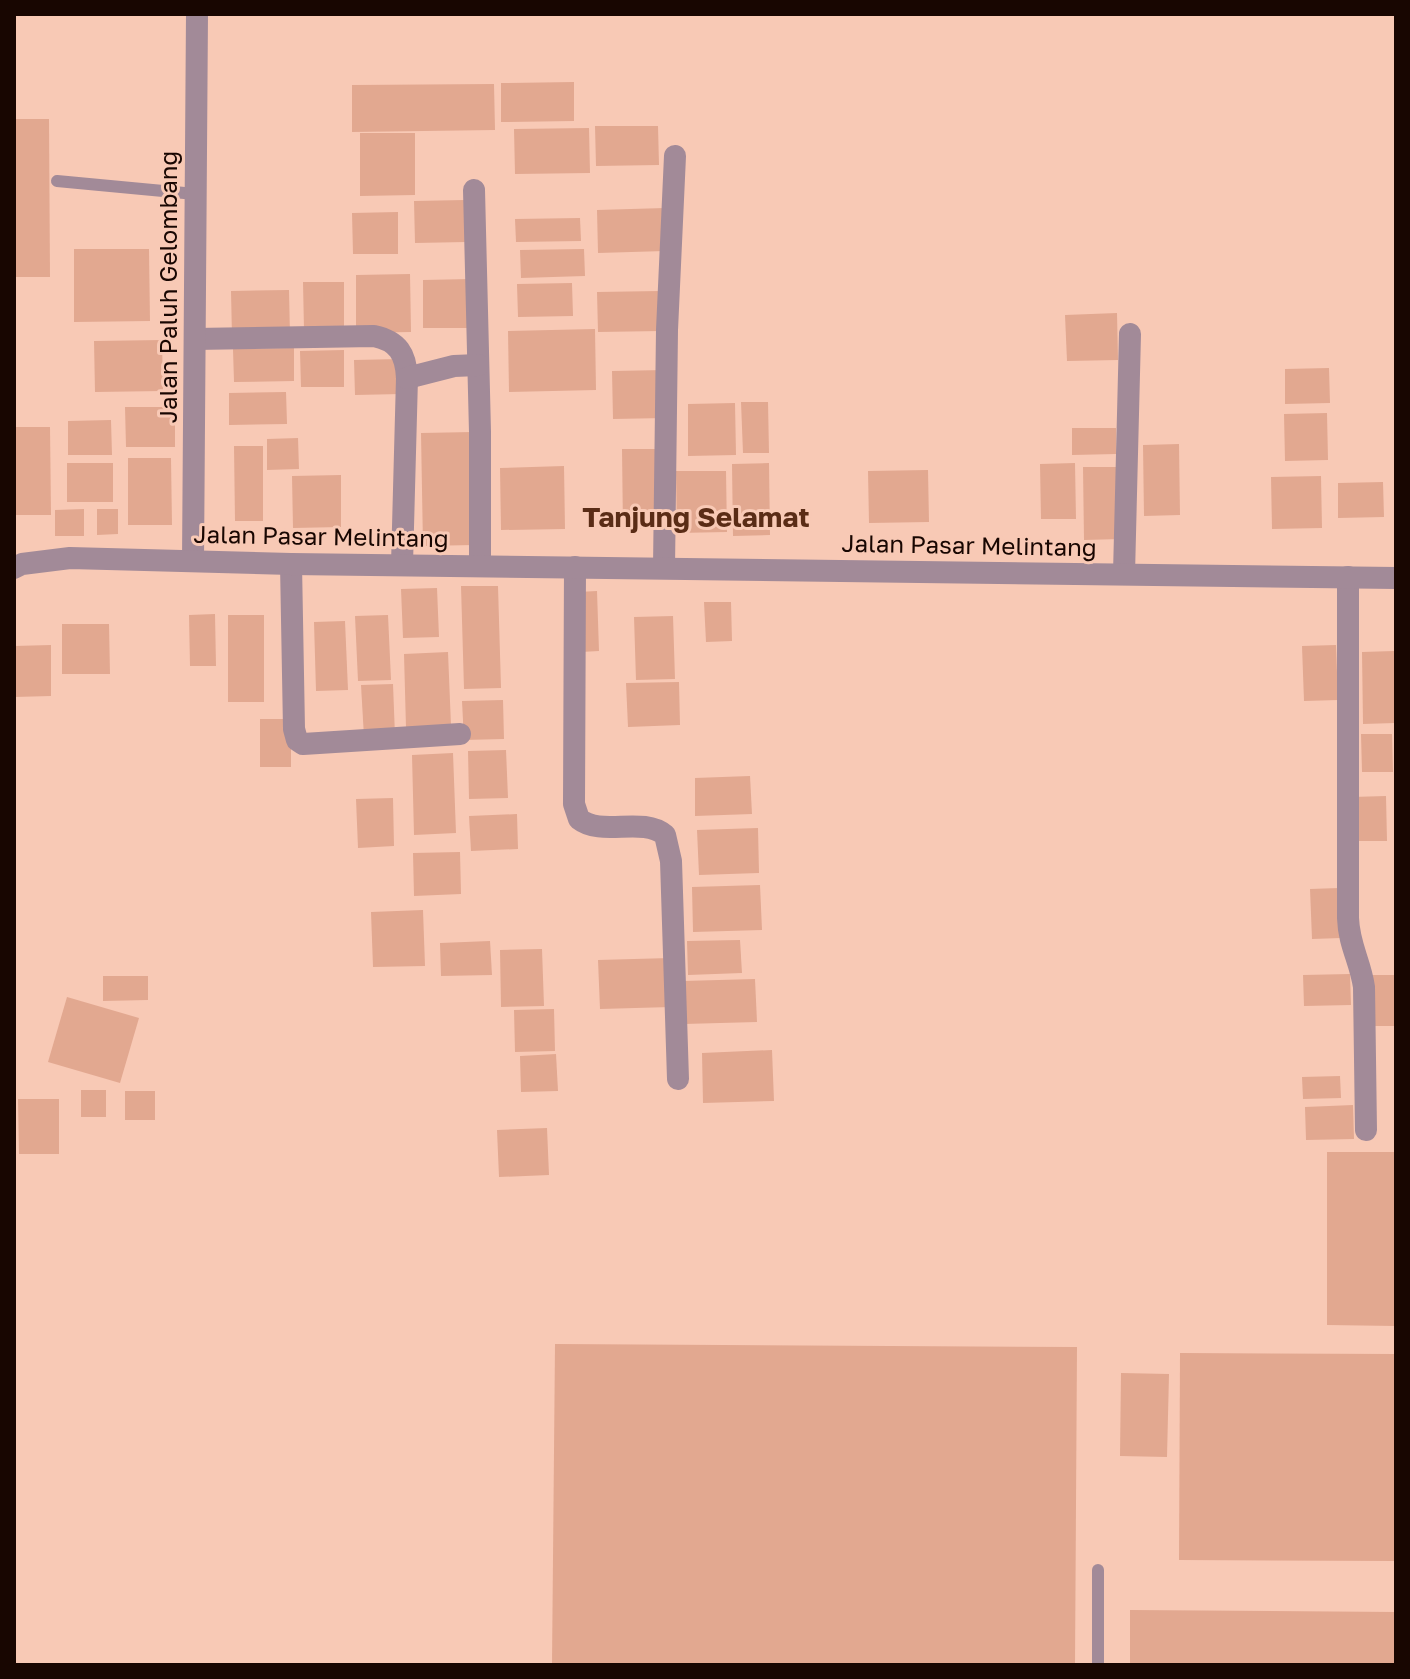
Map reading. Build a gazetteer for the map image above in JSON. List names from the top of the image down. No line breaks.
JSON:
{"streets":{"street":["Jalan Paluh Gelombang","Jalan Pasar Melintang"]},"crossings":[["Jalan Paluh Gelombang","Jalan Pasar Melintang"]],"districts":["Tanjung Selamat"]}
